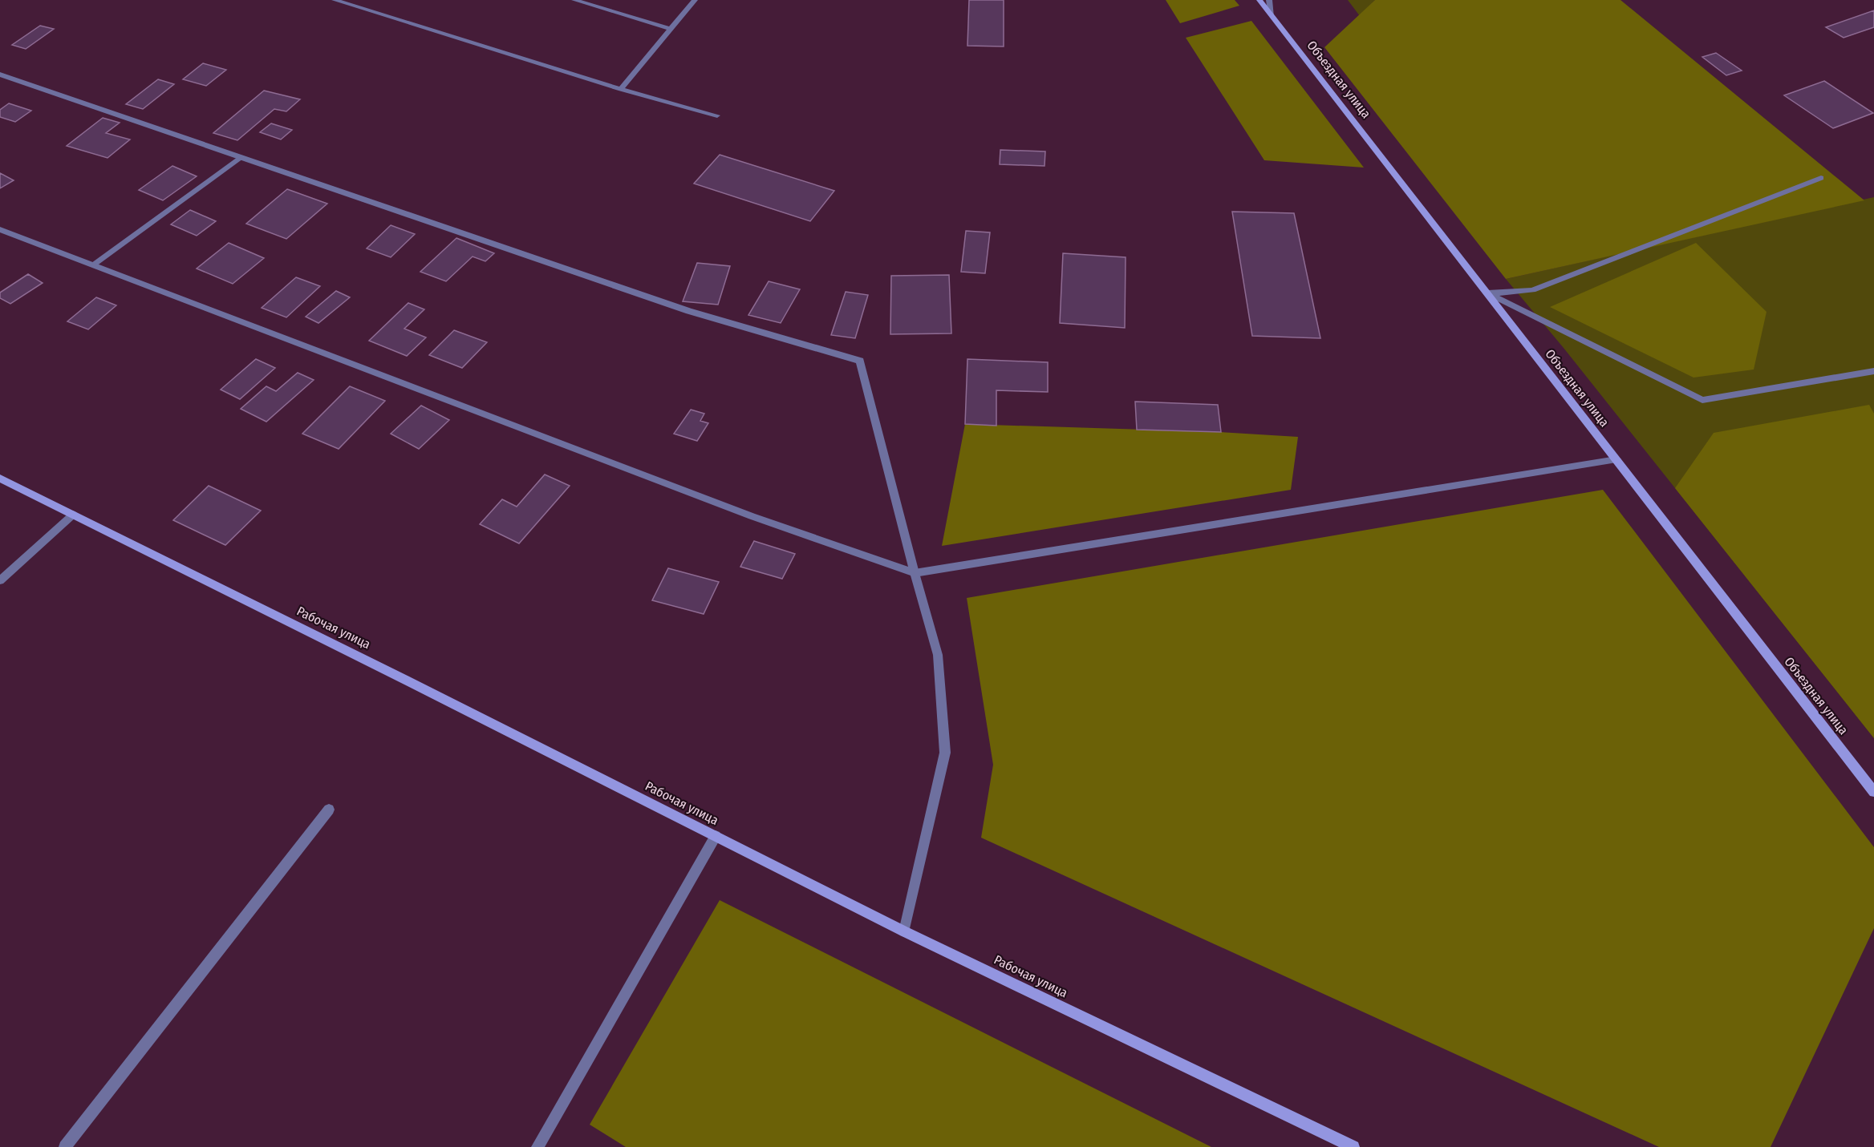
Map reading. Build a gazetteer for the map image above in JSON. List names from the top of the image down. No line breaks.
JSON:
{"streets":{"street":["Объездная улица","Рабочая улица"]}}
